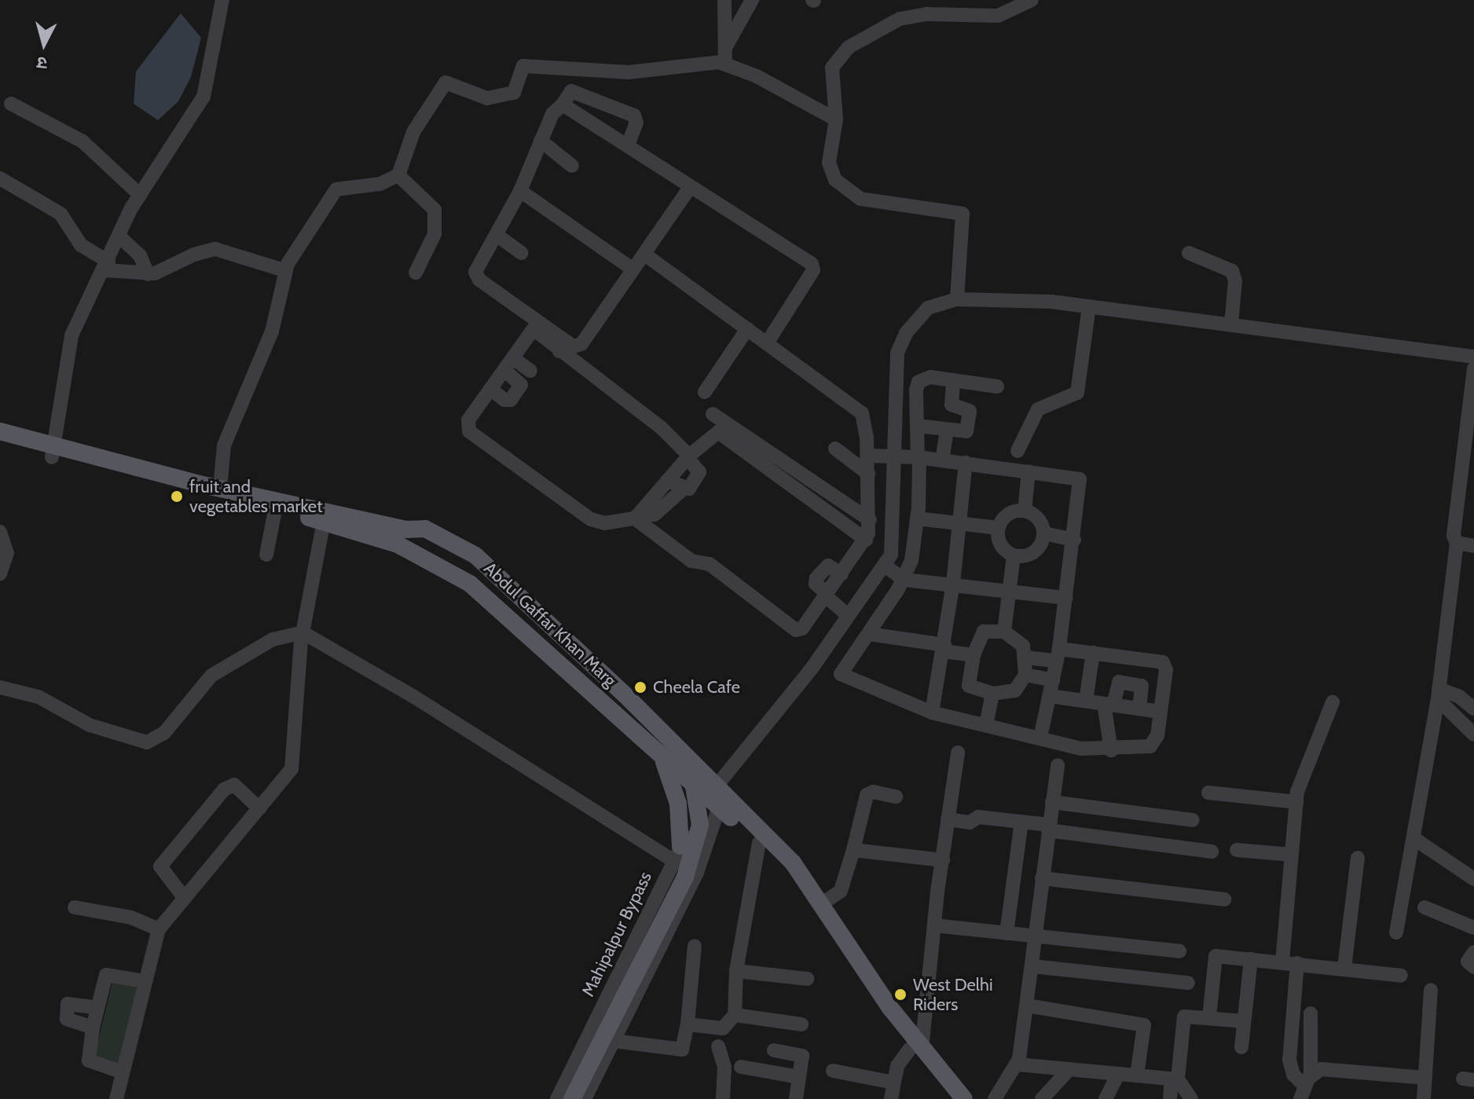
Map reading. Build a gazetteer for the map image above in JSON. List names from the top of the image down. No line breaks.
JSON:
{"streets":{"main road":["Abdul Gaffar Khan Marg"],"street":["Mahipalpur Bypass"]},"crossings":[["Abdul Gaffar Khan Marg","Mahipalpur Bypass"]],"places":["fruit and vegetables market","Cheela Cafe","West Delhi Riders"],"north":"bottom"}
